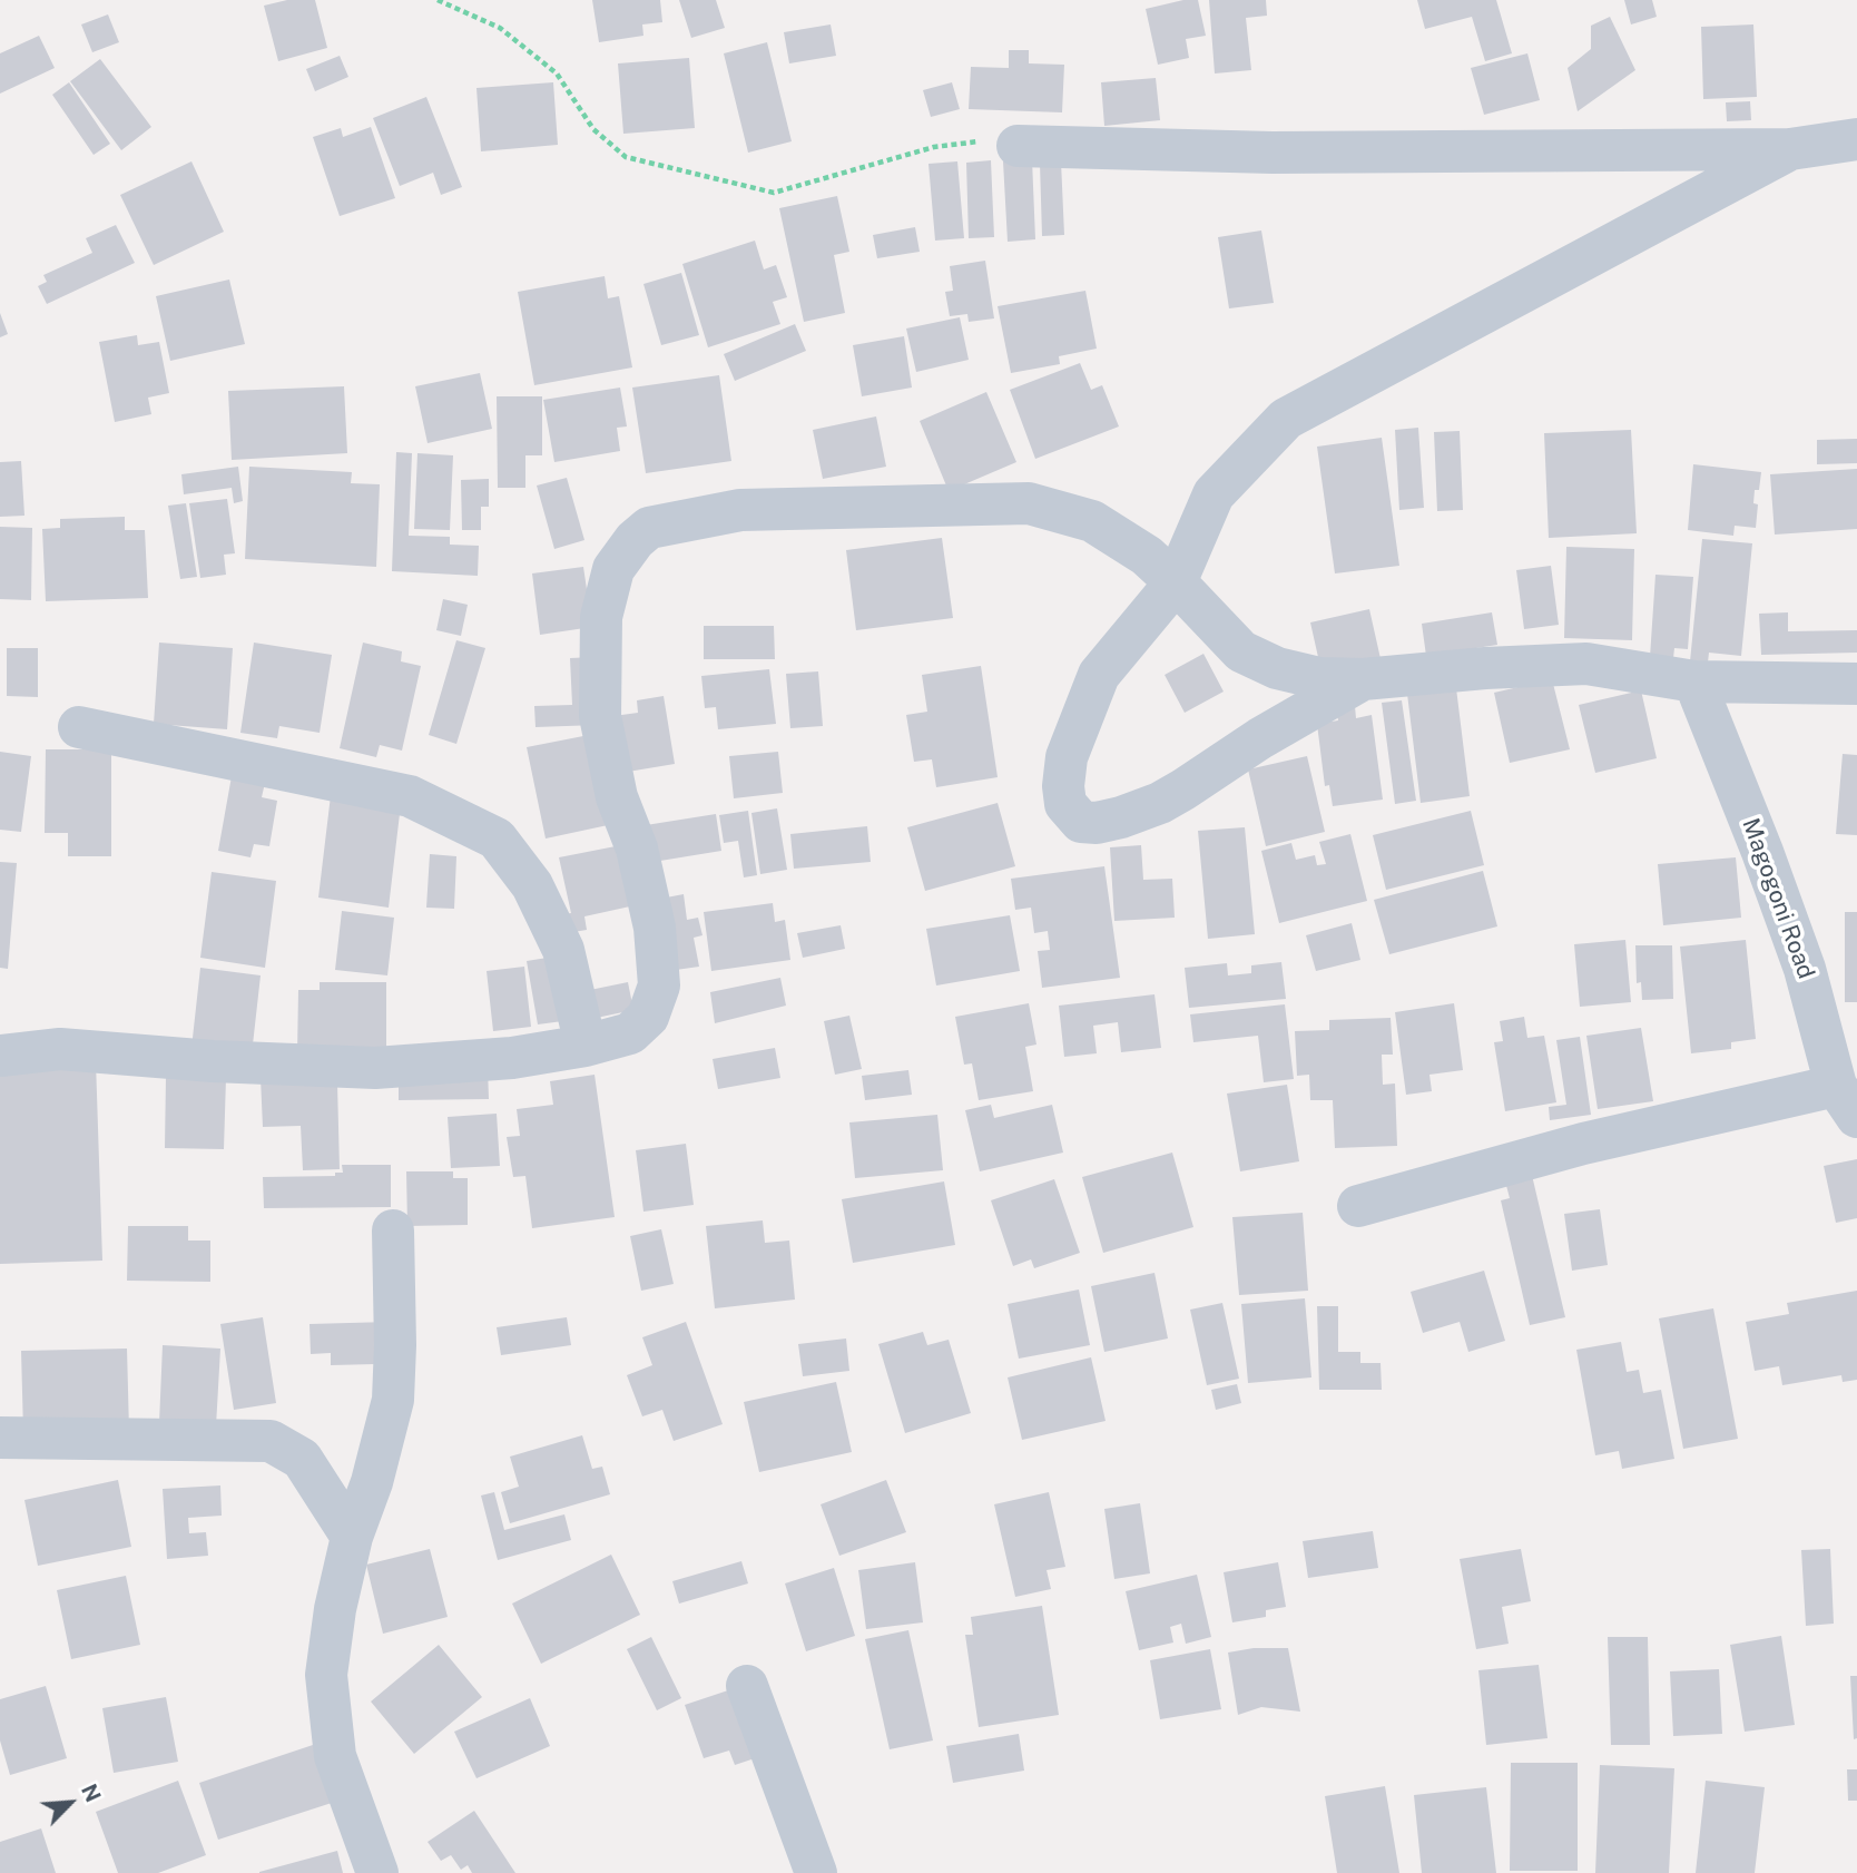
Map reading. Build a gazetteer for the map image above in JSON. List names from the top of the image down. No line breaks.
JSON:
{"streets":{"street":["Magogoni Road"]},"north":"top right"}
